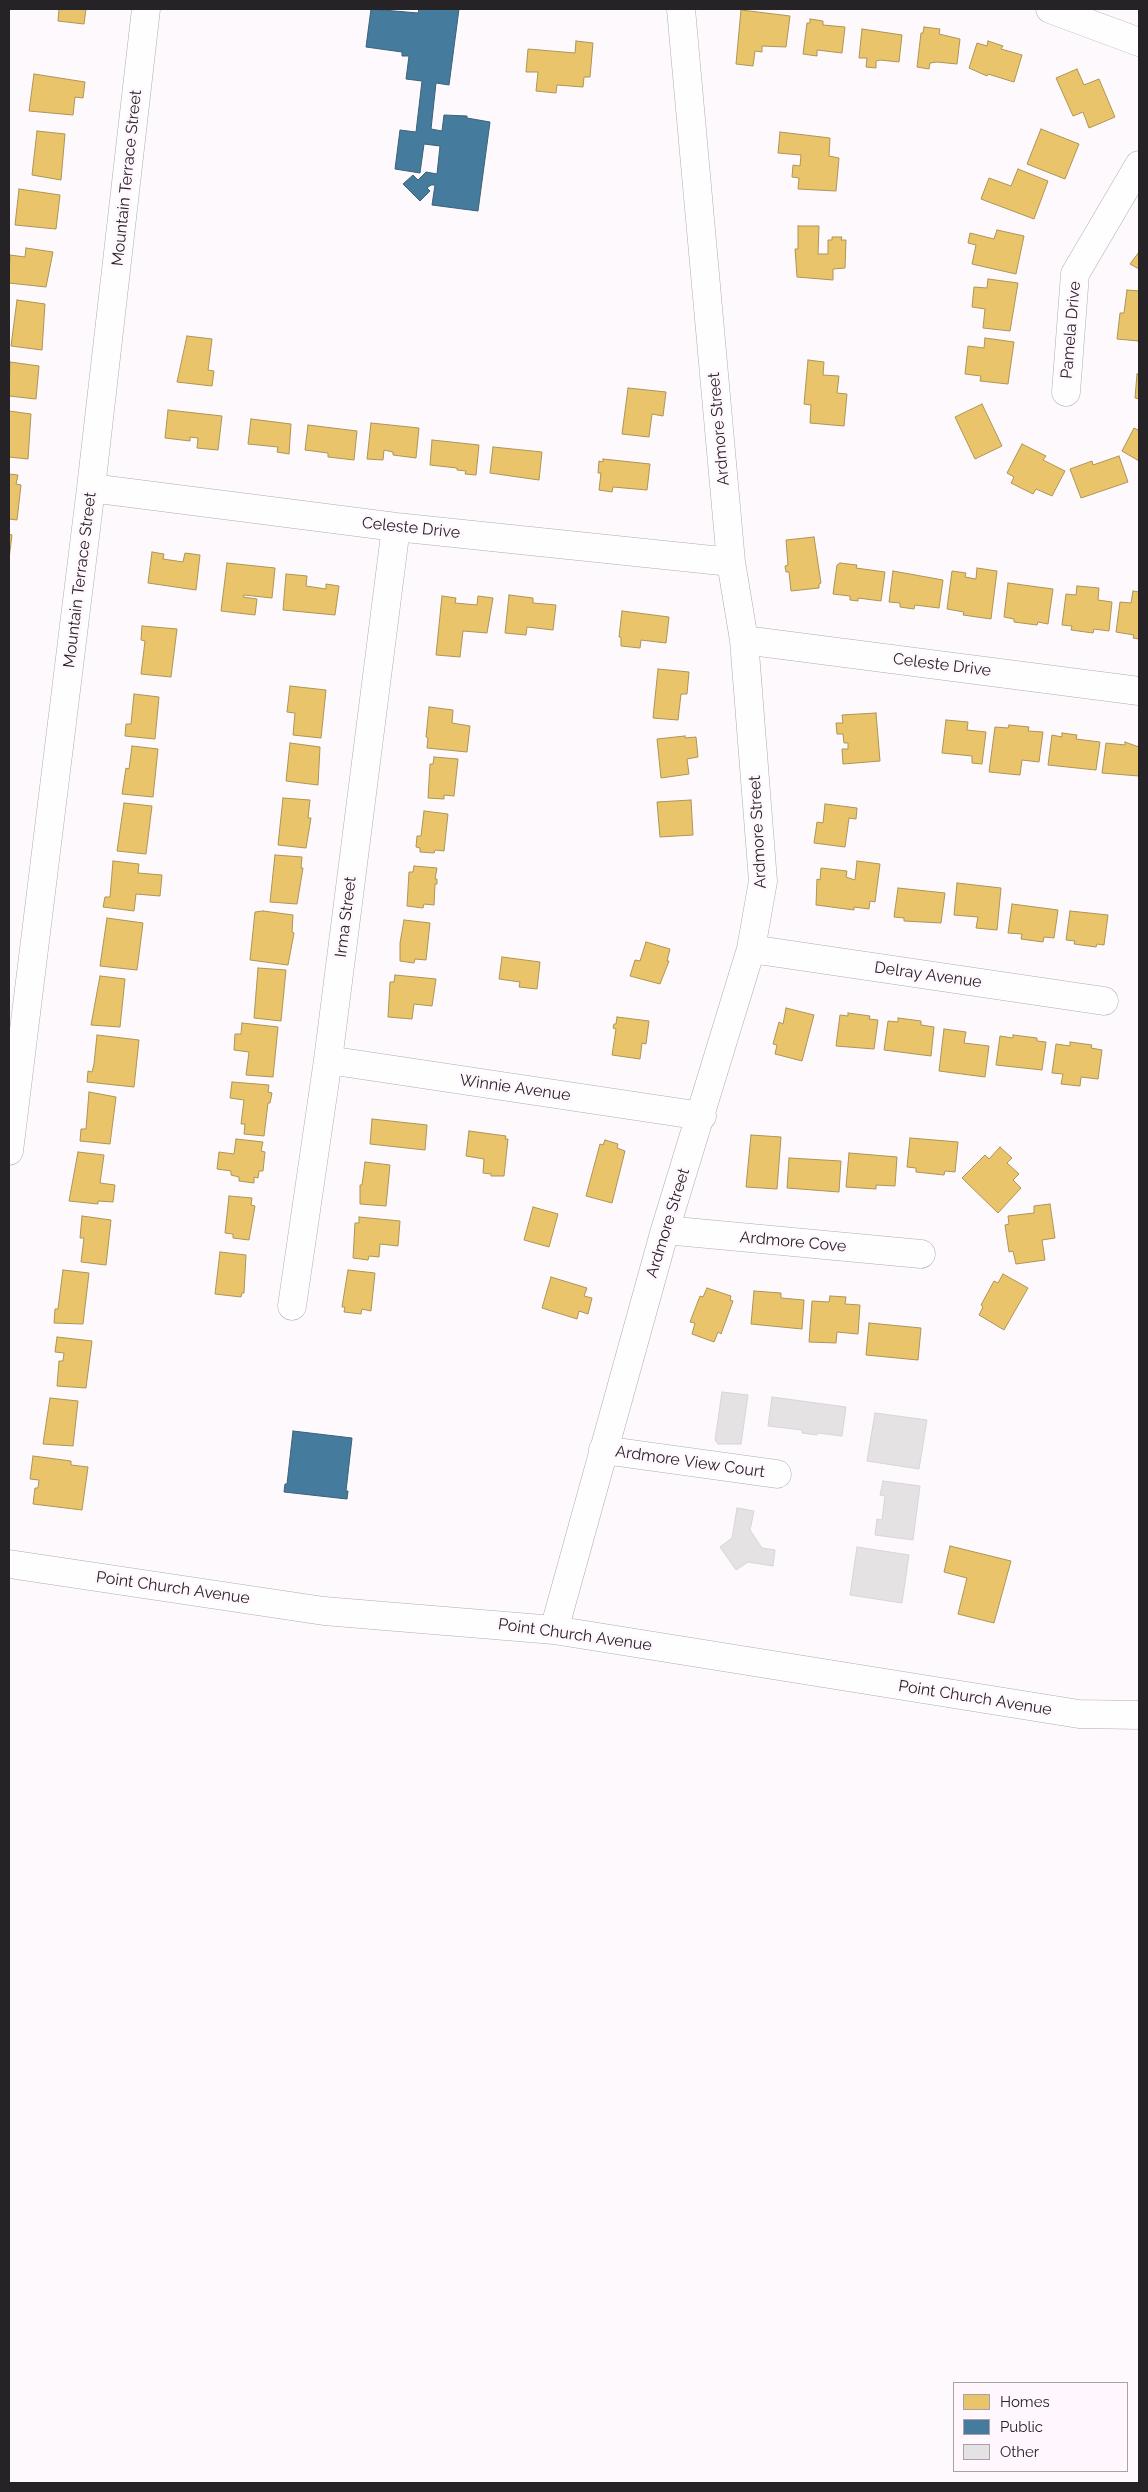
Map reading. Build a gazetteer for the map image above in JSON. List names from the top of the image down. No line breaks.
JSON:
{"streets":{"street":["Mountain Terrace Street","Pamela Drive","Ardmore Street","Celeste Drive","Irma Street","Delray Avenue","Winnie Avenue","Ardmore Cove","Ardmore View Court","Point Church Avenue"]},"crossings":[["Mountain Terrace Street","Celeste Drive"],["Ardmore Street","Celeste Drive"],["Ardmore Street","Delray Avenue"],["Ardmore Street","Winnie Avenue"],["Ardmore Street","Ardmore Cove"],["Ardmore Street","Ardmore View Court"],["Ardmore Street","Point Church Avenue"],["Celeste Drive","Irma Street"],["Irma Street","Winnie Avenue"]],"legend":["Homes","Public","Other"]}
